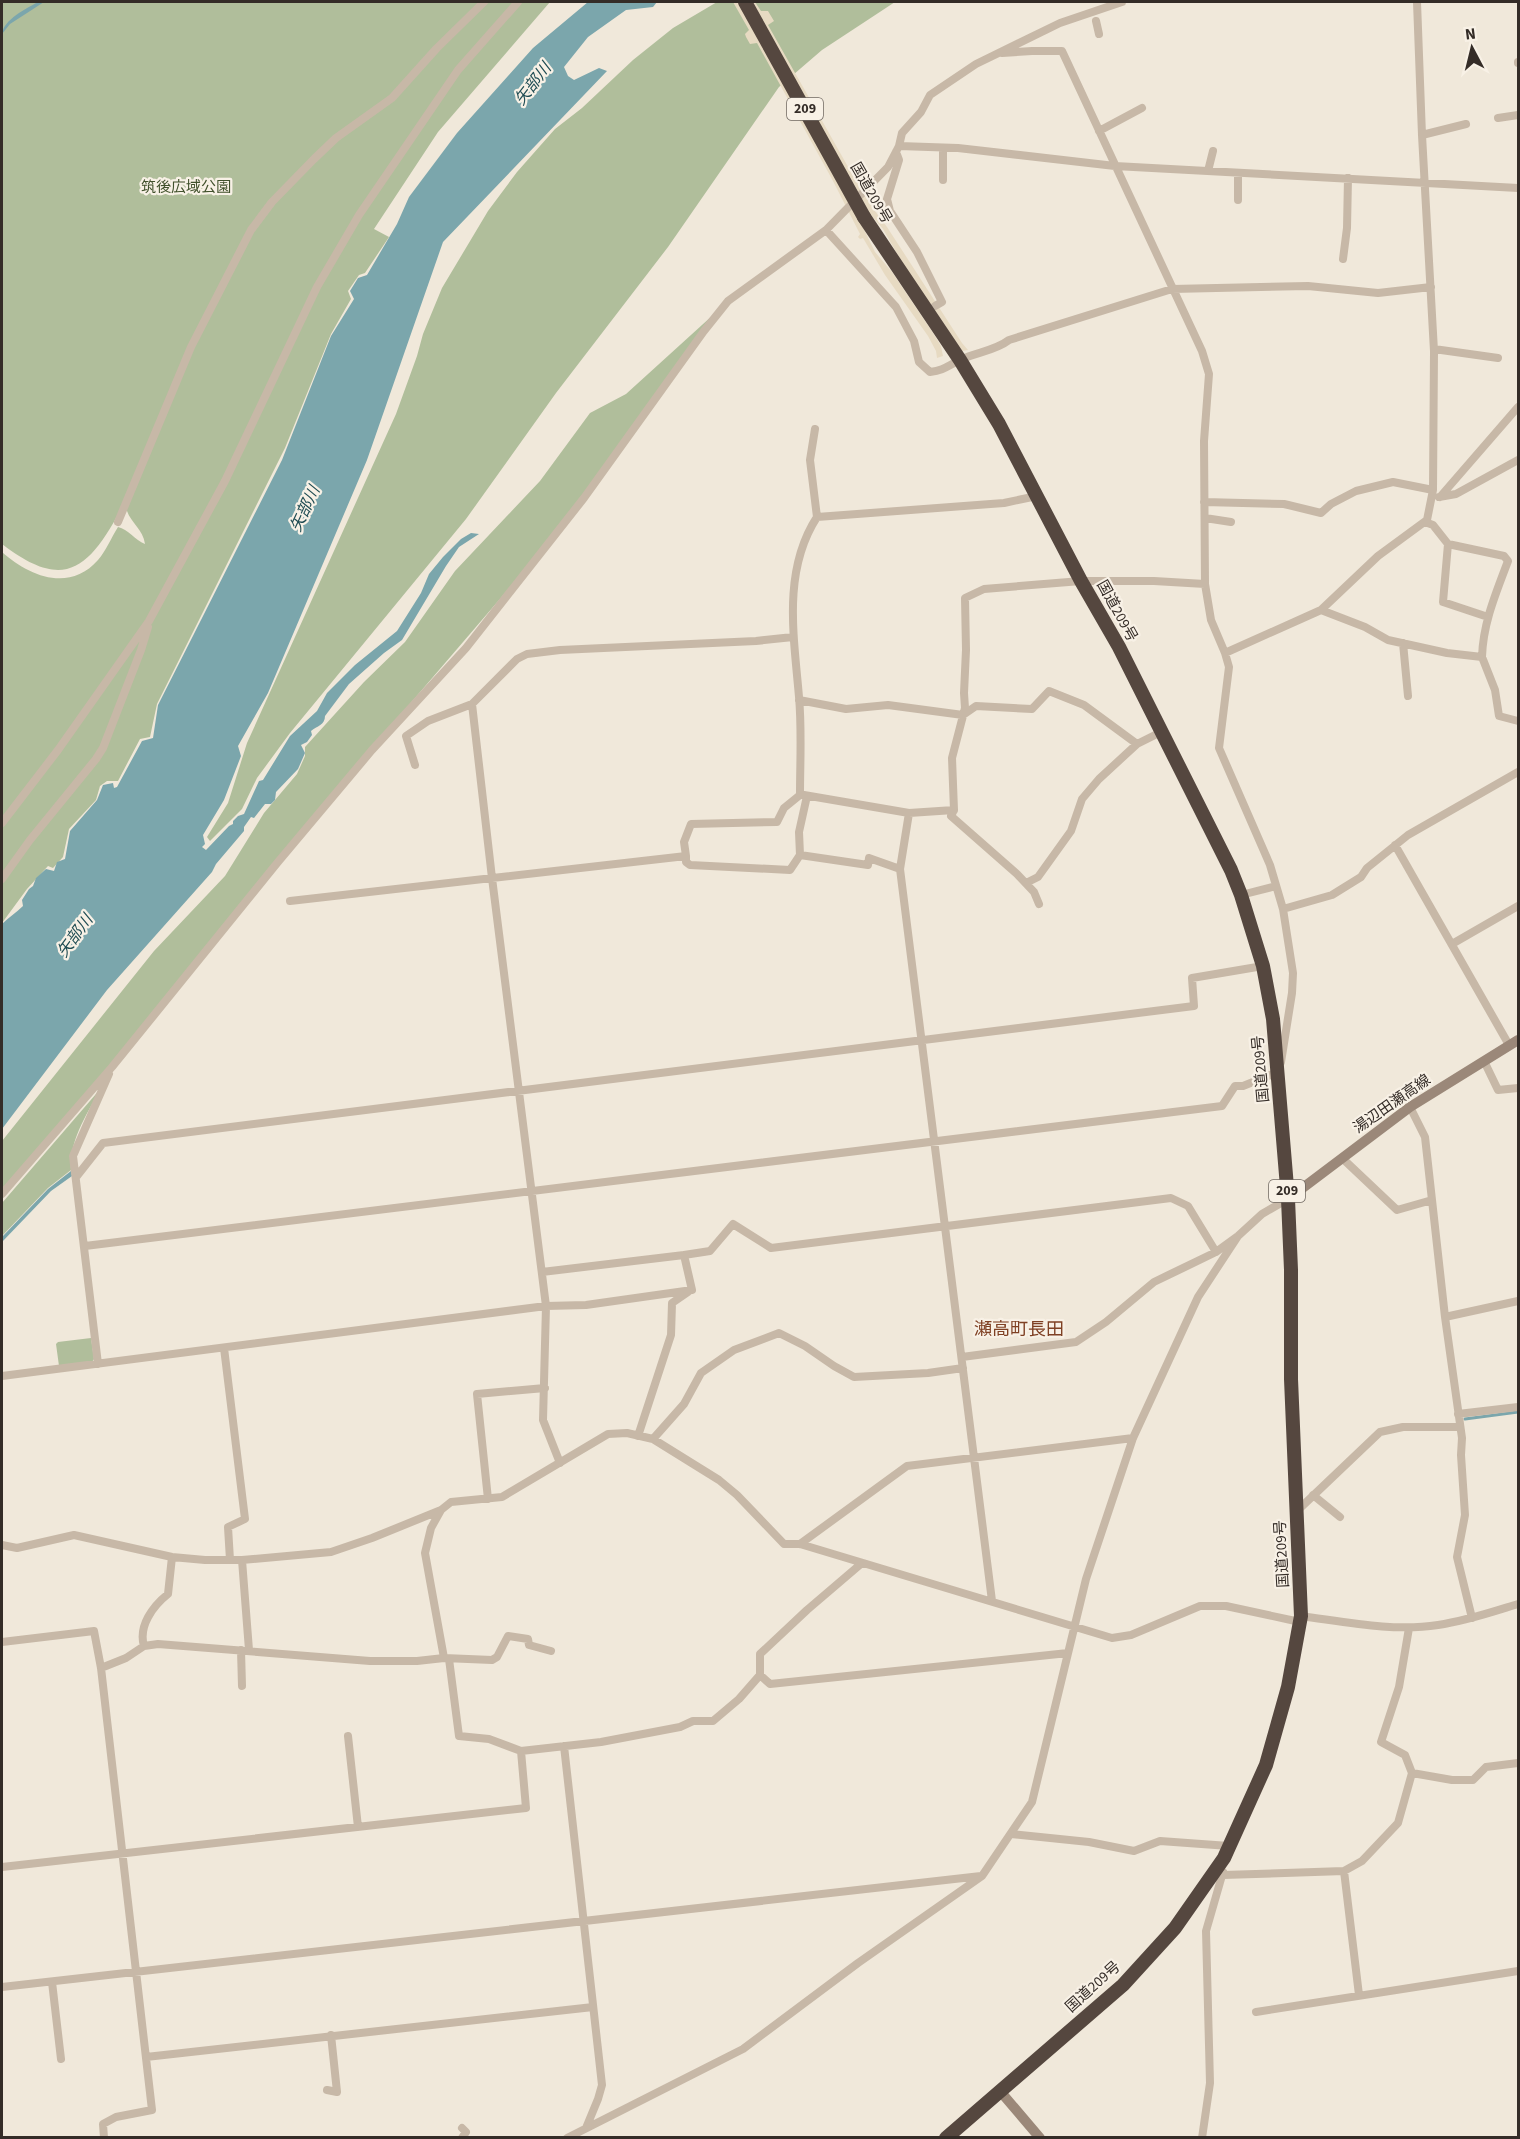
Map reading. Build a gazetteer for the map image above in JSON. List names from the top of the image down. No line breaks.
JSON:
{"streets":{"highway":["209","国道209号"],"main road":["湯辺田瀬高線"]},"crossings":[["国道209号","湯辺田瀬高線"]],"districts":["瀬高町長田"],"water":["矢部川"],"parks":["筑後広域公園"],"north":"top"}
